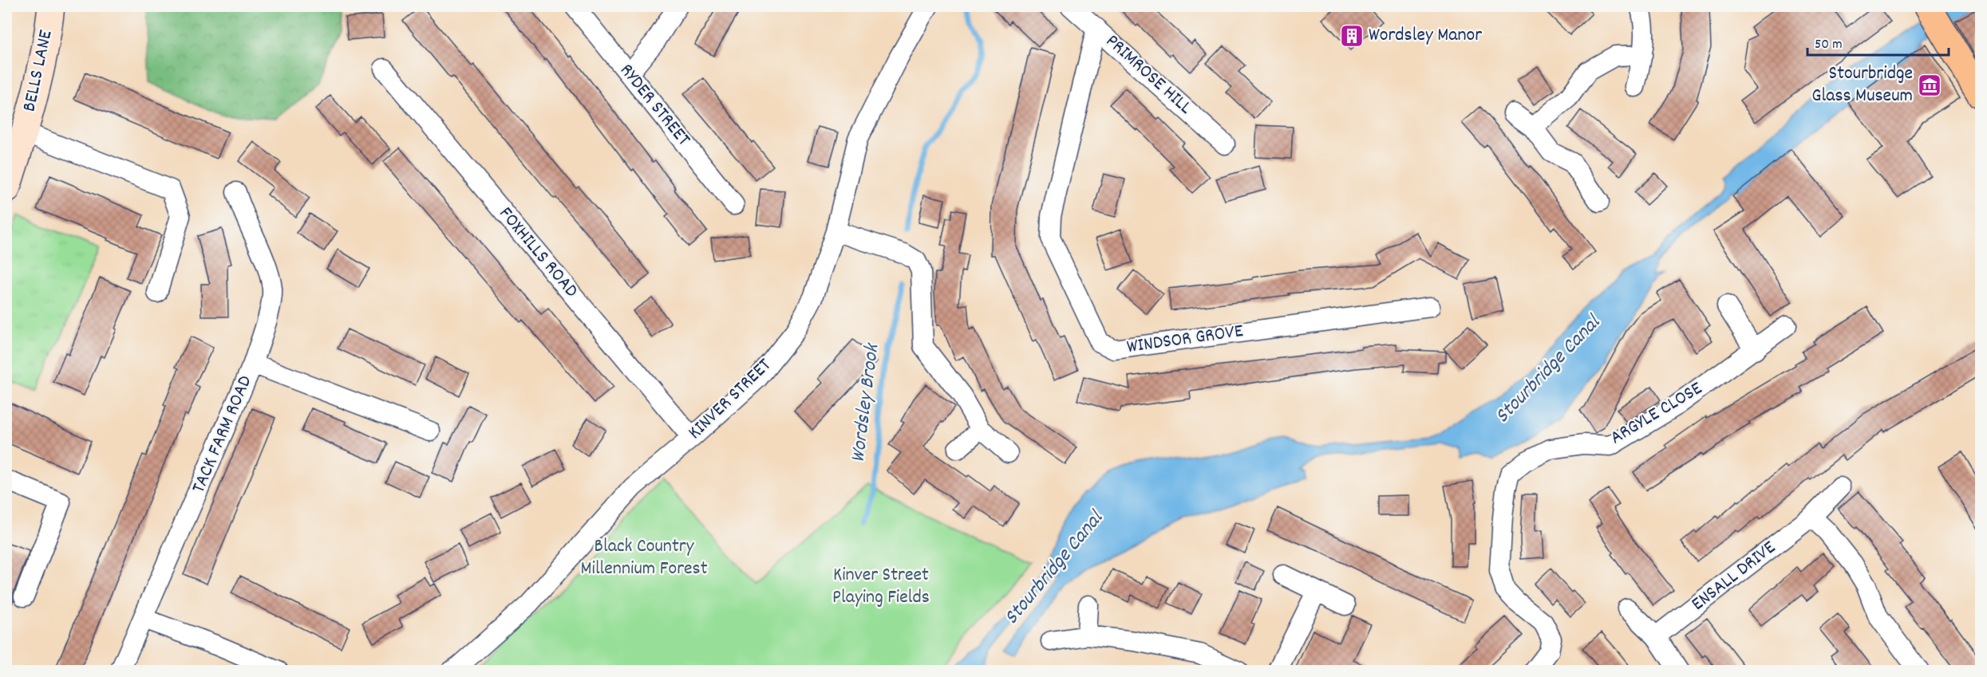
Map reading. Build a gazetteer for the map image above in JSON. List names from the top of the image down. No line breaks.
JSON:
{"streets":{"street":["BELLS LANE","PRIMROSE HILL","RYDER STREET","FOXHILLS ROAD","WINDSOR GROVE","KINVER STREET","ARGYLE CLOSE","TACK FARM ROAD","ENSALL DRIVE"]},"crossings":[["PRIMROSE HILL","WINDSOR GROVE"],["FOXHILLS ROAD","KINVER STREET"]],"water":["Stourbridge Canal","Wordsley Brook"],"parks":["Black Country Millennium Forest","Kinver Street Playing Fields"],"places":{"building":["Wordsley Manor"],"museum":["Stourbridge Glass Museum"]},"scale_bar":"50 m"}
